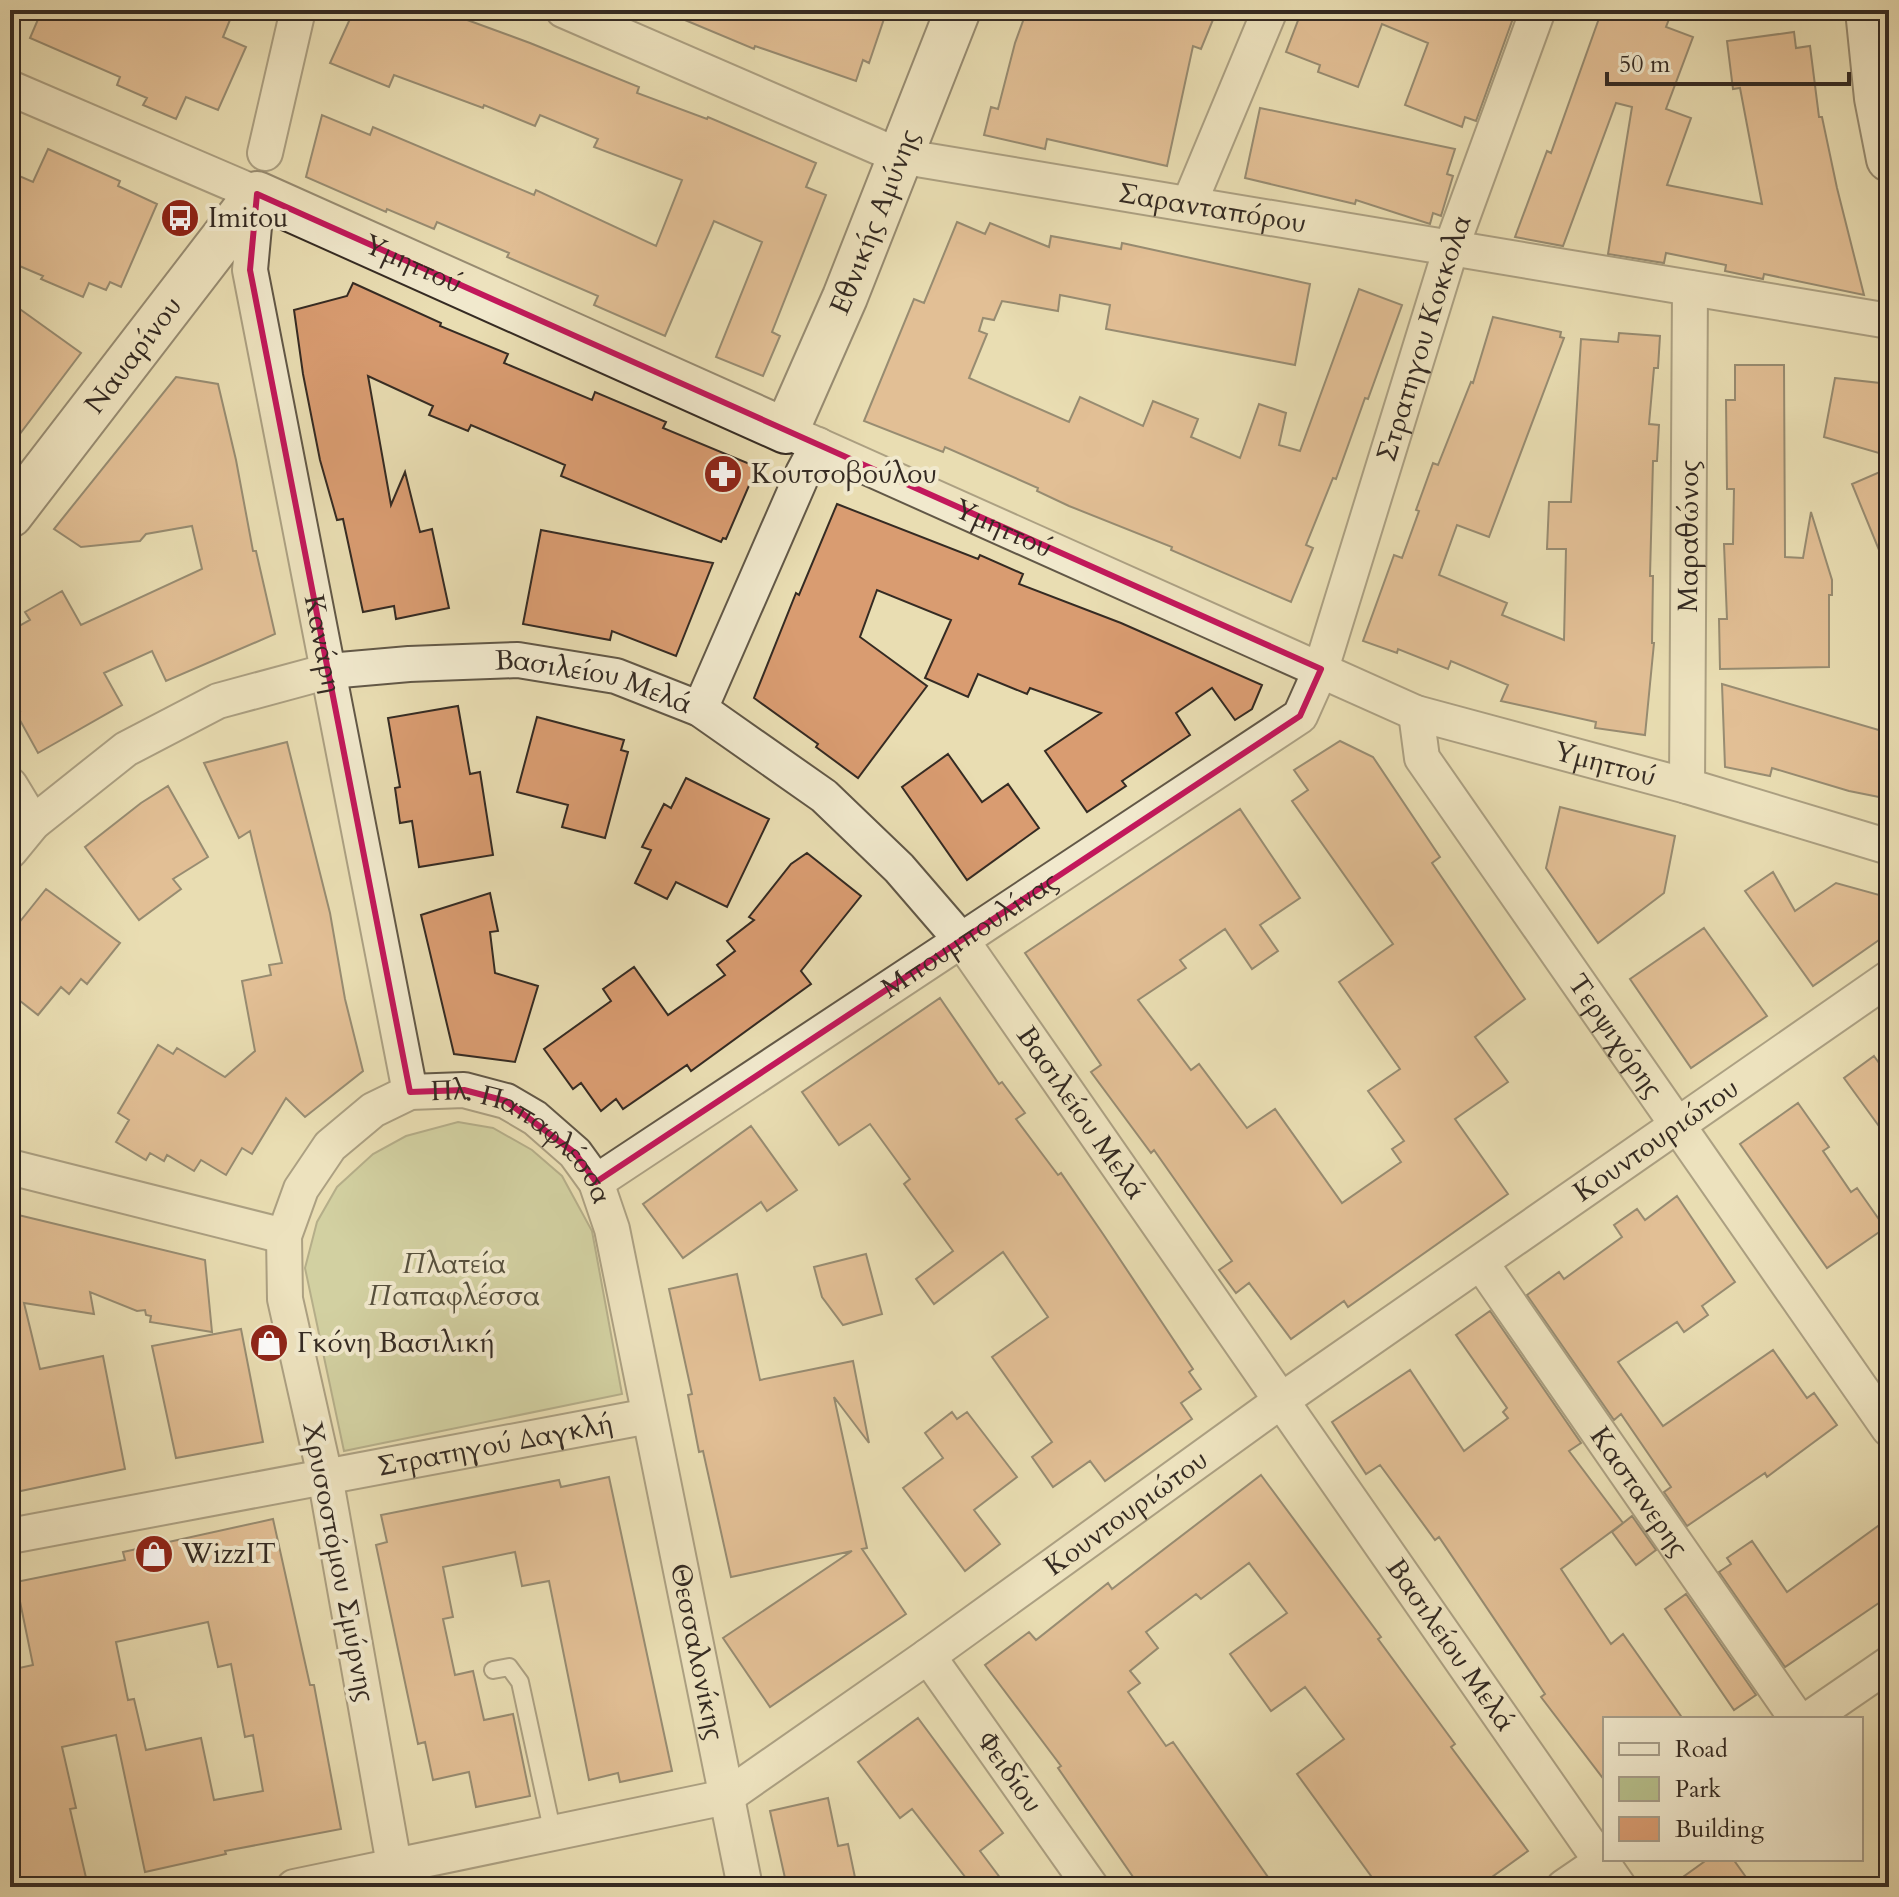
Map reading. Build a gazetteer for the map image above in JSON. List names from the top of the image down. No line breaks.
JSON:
{"streets":{"street":["Σαρανταπόρου","Εθνικής Αμύνης","Υμηττού","Στρατηγου Κοκκολα","Ναυαρίνου","Μαραθώνος","Κανάρη","Βασιλείου Μελά","Μπουμπουλίνας","Τερψιχόρης","Κουντουριώτου","Πλ. Παπαφλέσσα","Στρατηγού Δαγκλή","Καστανερης","Χρυσοστόμου Σμύρνης","Θεσσαλονίκης","Φειδίου"]},"crossings":[["Σαρανταπόρου","Εθνικής Αμύνης"],["Σαρανταπόρου","Στρατηγου Κοκκολα"],["Σαρανταπόρου","Μαραθώνος"],["Εθνικής Αμύνης","Υμηττού"],["Εθνικής Αμύνης","Βασιλείου Μελά"],["Υμηττού","Στρατηγου Κοκκολα"],["Υμηττού","Ναυαρίνου"],["Υμηττού","Μαραθώνος"],["Υμηττού","Κανάρη"],["Υμηττού","Μπουμπουλίνας"],["Υμηττού","Τερψιχόρης"],["Στρατηγου Κοκκολα","Μπουμπουλίνας"],["Ναυαρίνου","Κανάρη"],["Κανάρη","Βασιλείου Μελά"],["Κανάρη","Πλ. Παπαφλέσσα"],["Βασιλείου Μελά","Μπουμπουλίνας"],["Βασιλείου Μελά","Κουντουριώτου"],["Μπουμπουλίνας","Πλ. Παπαφλέσσα"],["Τερψιχόρης","Κουντουριώτου"],["Κουντουριώτου","Καστανερης"],["Κουντουριώτου","Χρυσοστόμου Σμύρνης"],["Κουντουριώτου","Θεσσαλονίκης"],["Κουντουριώτου","Φειδίου"],["Πλ. Παπαφλέσσα","Στρατηγού Δαγκλή"],["Πλ. Παπαφλέσσα","Χρυσοστόμου Σμύρνης"],["Πλ. Παπαφλέσσα","Θεσσαλονίκης"],["Στρατηγού Δαγκλή","Χρυσοστόμου Σμύρνης"],["Στρατηγού Δαγκλή","Θεσσαλονίκης"]],"parks":["Πλατεία Παπαφλέσσα"],"places":{"bus stop":["Imitou"],"pharmacy":["Κουτσοβούλου"],"shop":["Γκόνη Βασιλική","WizzIT"]},"legend":["Road","Park","Building"],"scale_bar":"50 m"}
